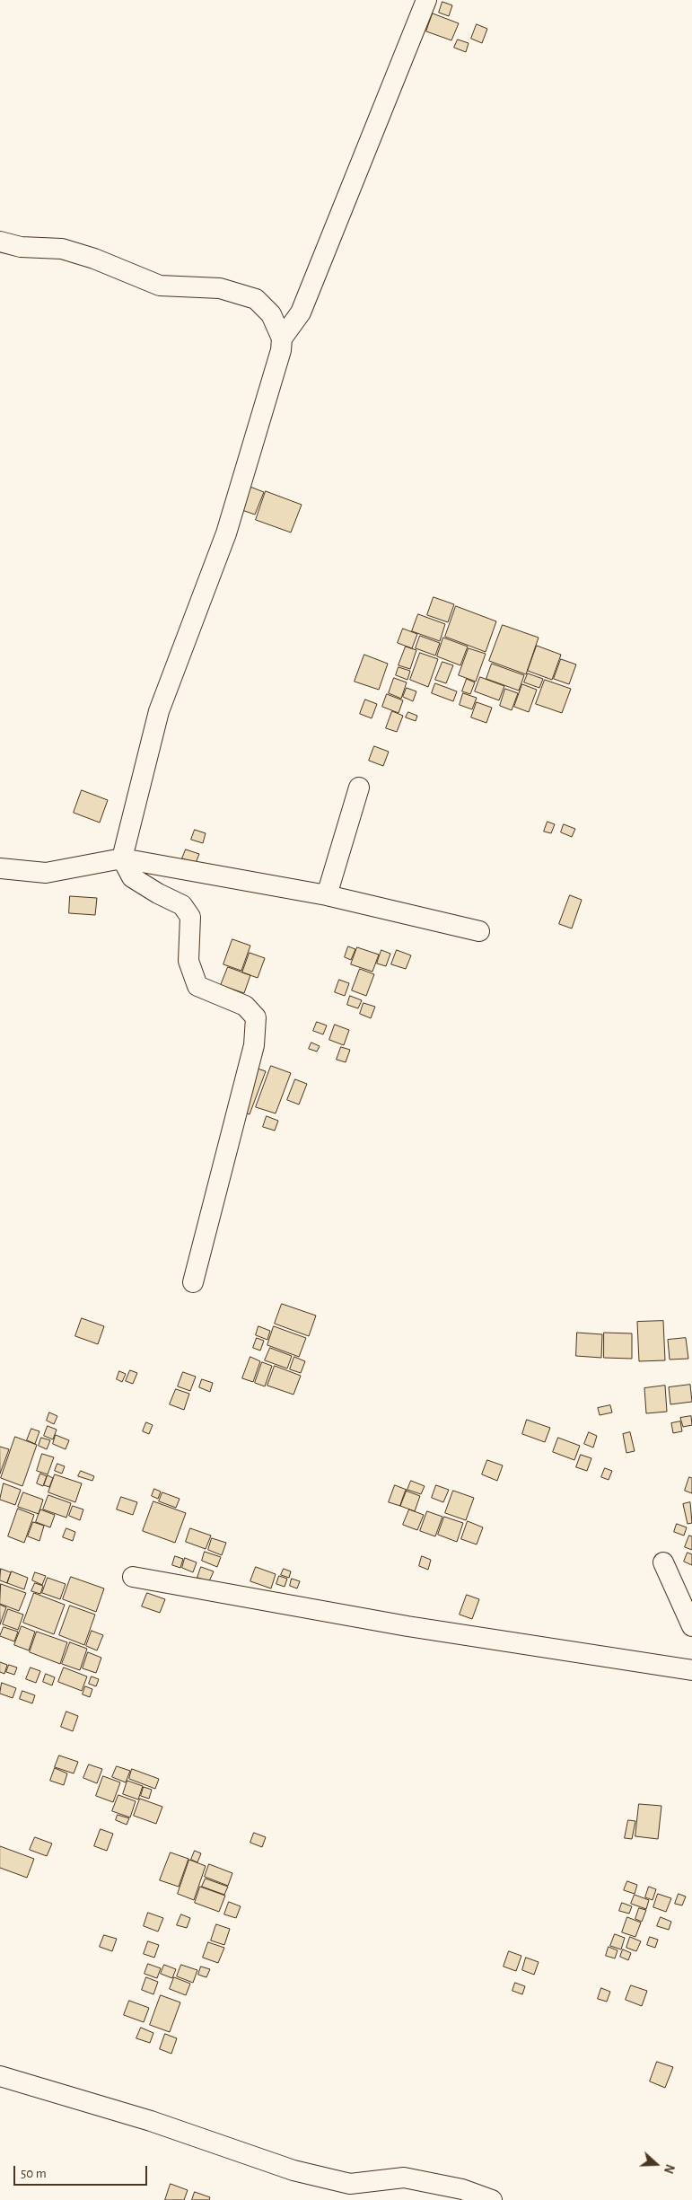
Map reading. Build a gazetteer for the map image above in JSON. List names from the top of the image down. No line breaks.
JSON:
{"scale_bar":"50 m","north":"right"}
